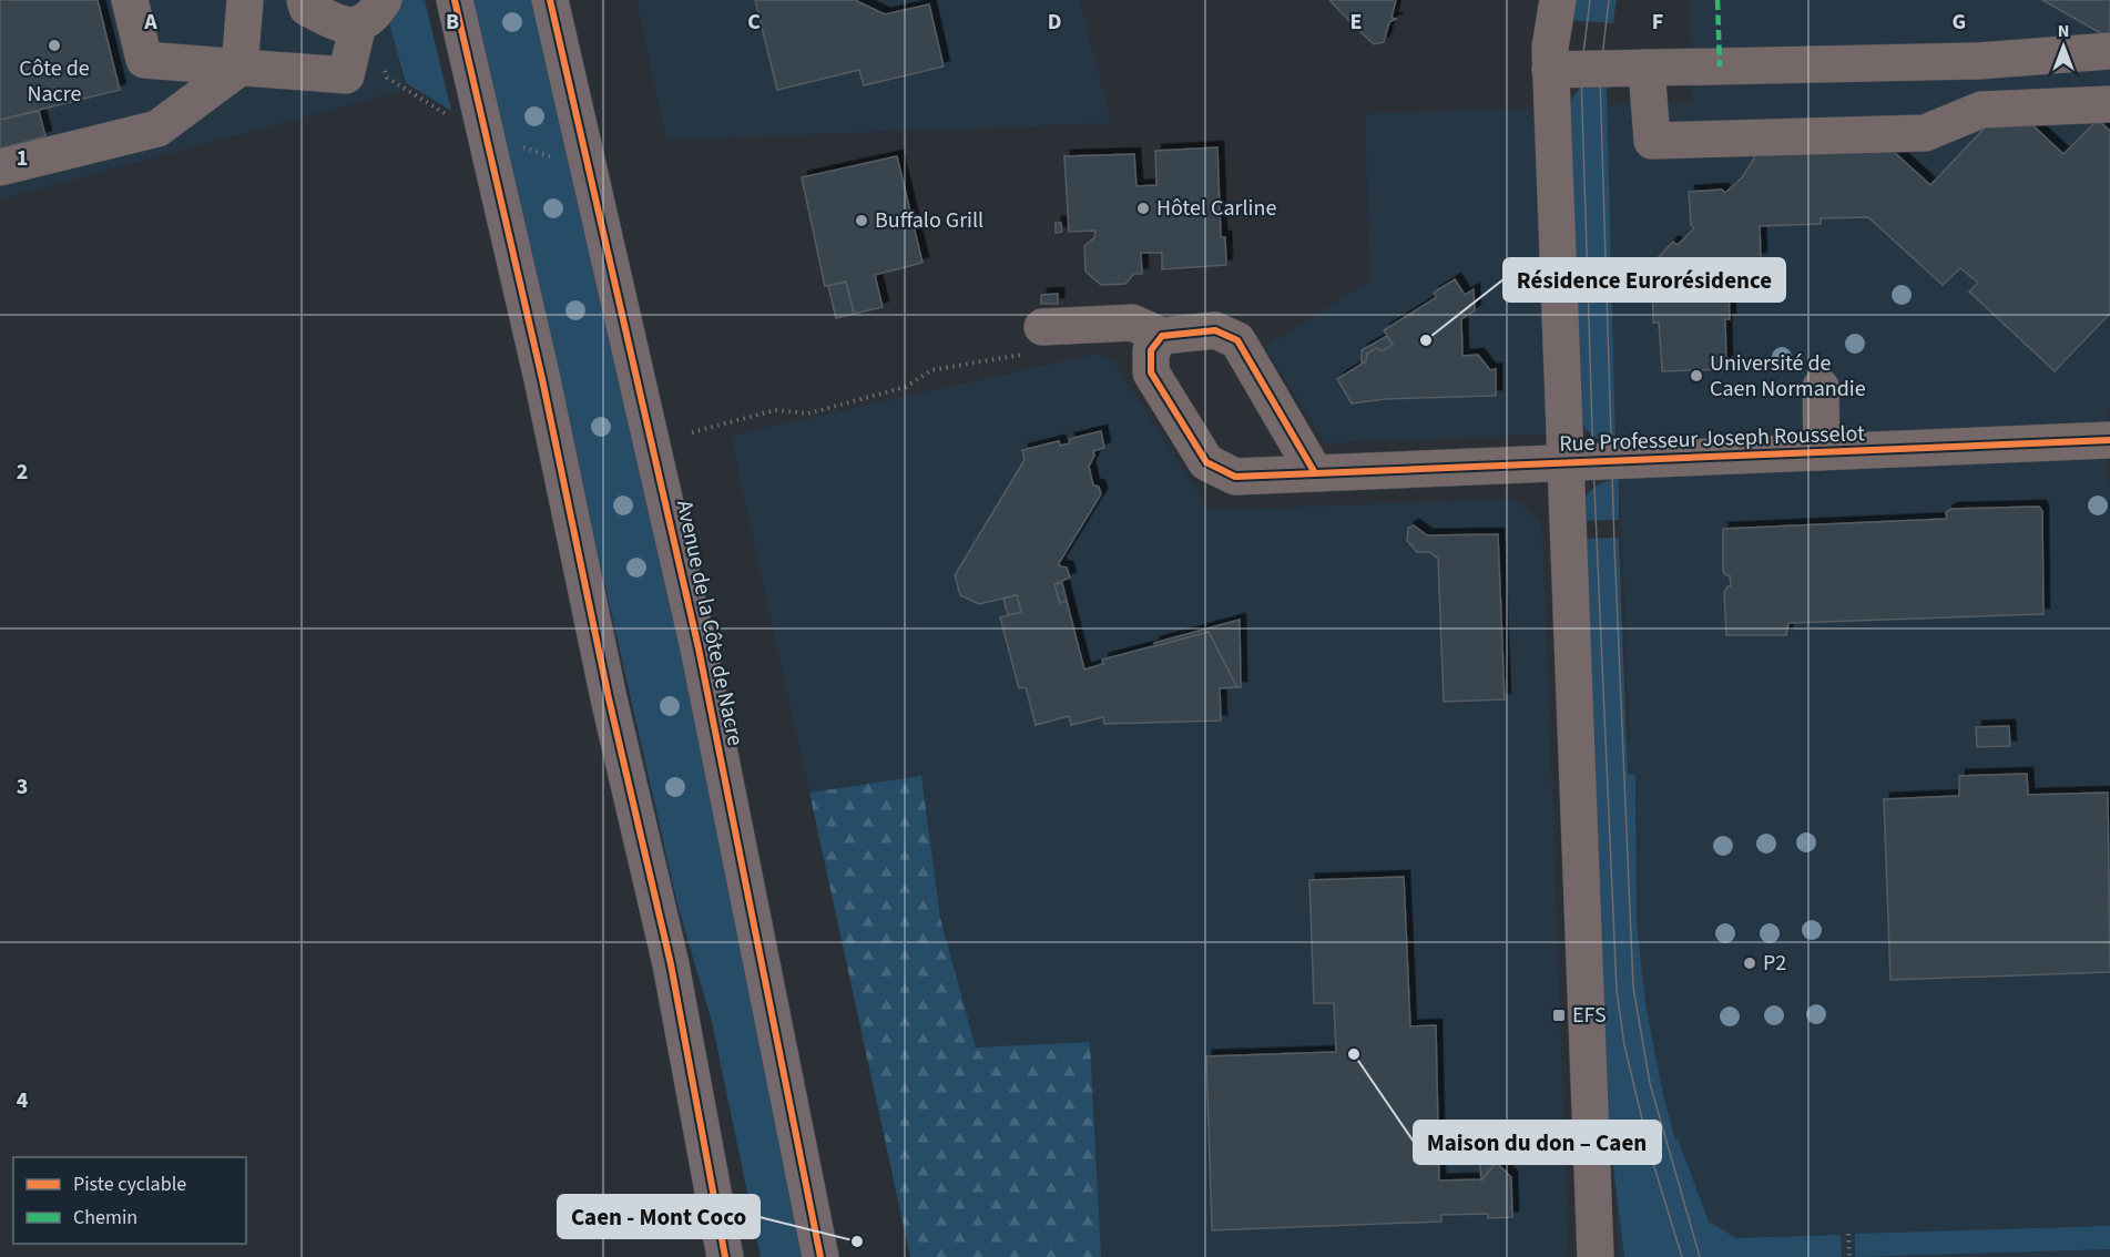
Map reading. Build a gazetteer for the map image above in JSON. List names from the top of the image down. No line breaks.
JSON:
{"streets":{"main road":["Avenue de la Côte de Nacre"],"street":["Rue Professeur Joseph Rousselot"]},"places":{"other":["Côte de Nacre","Hôtel Carline","Buffalo Grill","Résidence Eurorésidence","Université de Caen Normandie","P2","Maison du don – Caen","Caen - Mont Coco"],"transit":["EFS"]},"legend":["Piste cyclable","Chemin"],"north":"top","grid":{"columns":["A","B","C","D","E","F","G"],"rows":["1","2","3","4"]}}
